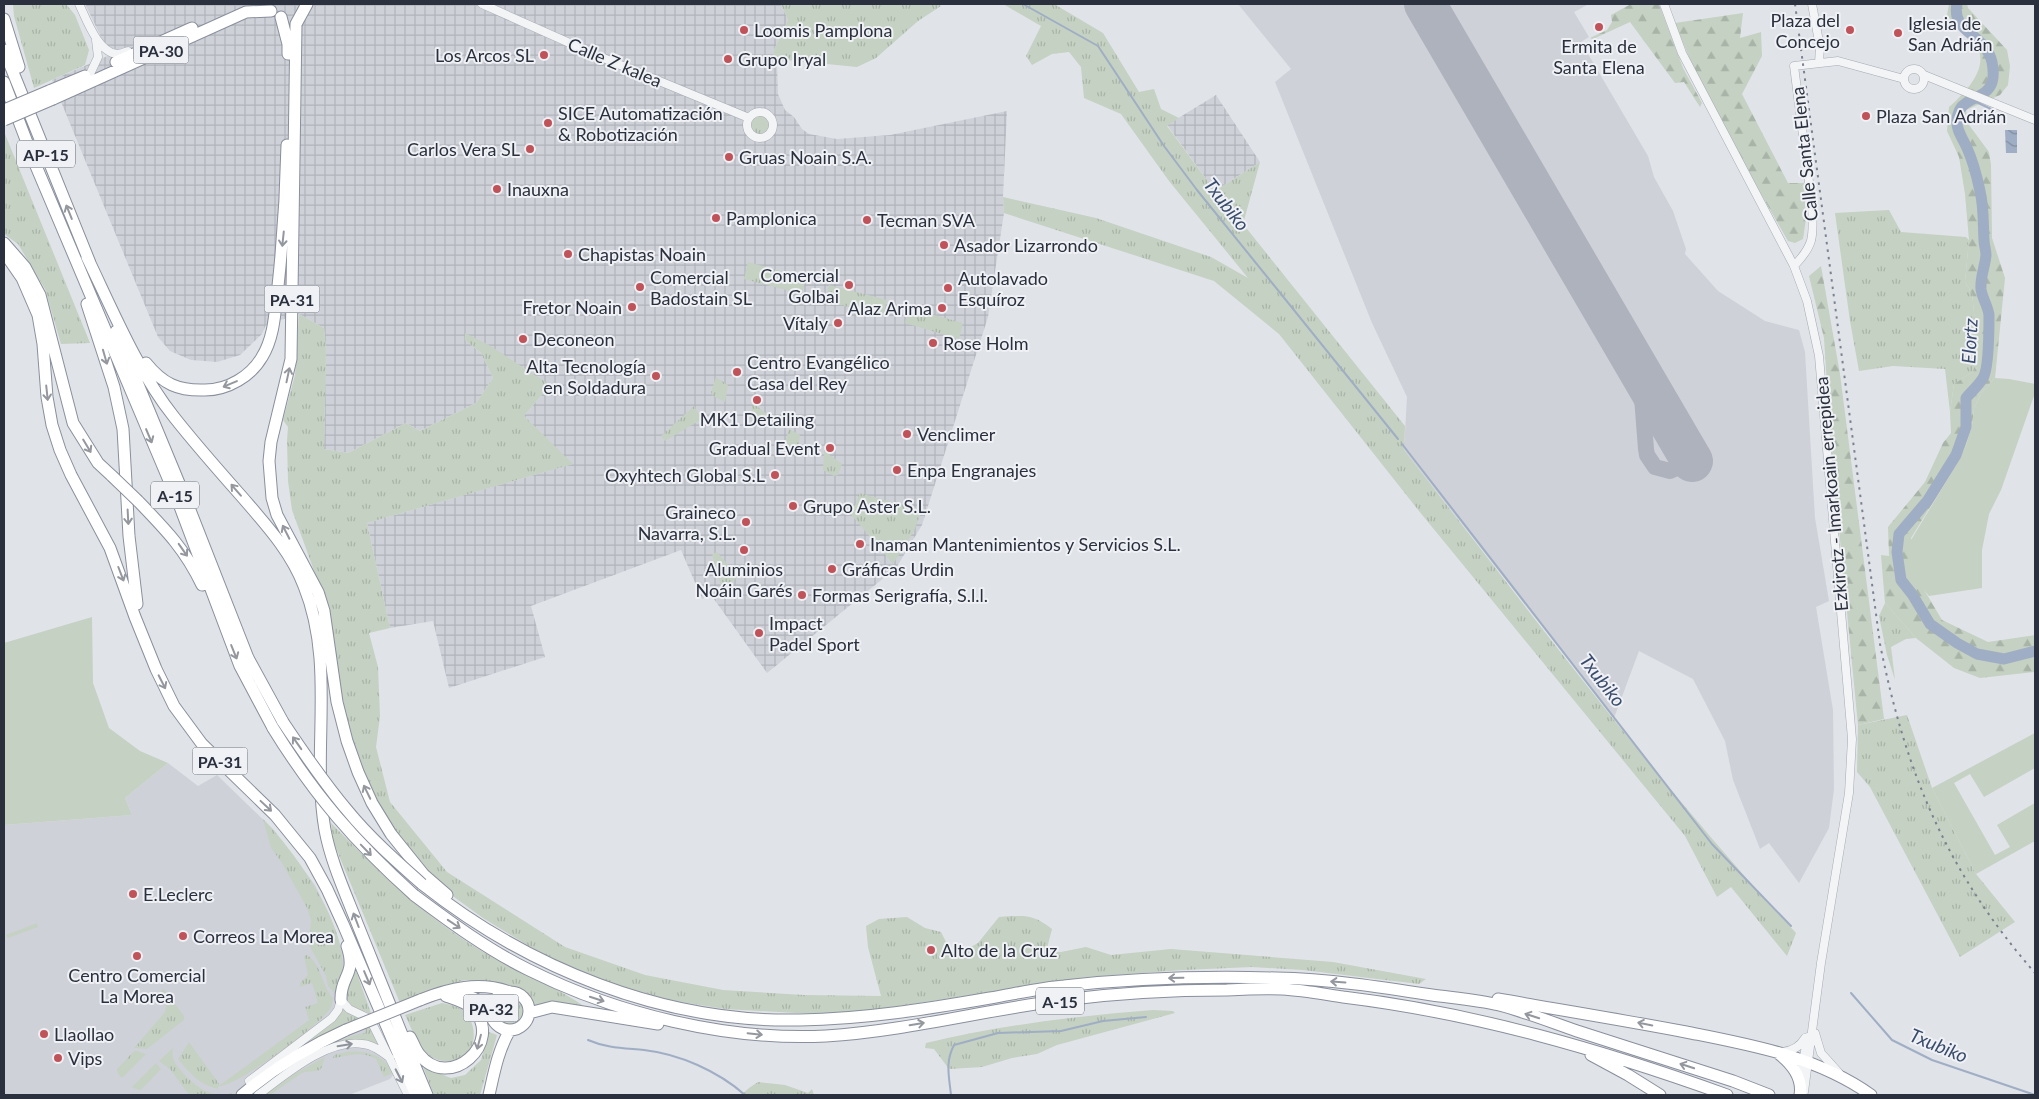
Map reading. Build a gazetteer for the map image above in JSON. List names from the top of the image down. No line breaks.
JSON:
{"streets":{"highway":["PA-30","AP-15","PA-31","A-15","PA-32"],"street":["Calle Z kalea","Calle Santa Elena","Ezkirotz - Imarkoain errepidea"]},"crossings":[["PA-30","PA-31"],["AP-15","A-15"],["Calle Santa Elena","Ezkirotz - Imarkoain errepidea"]],"water":["Txubiko","Elortz"],"places":["Ermita de Santa Elena","Loomis Pamplona","Plaza del Concejo","Iglesia de San Adrián","Los Arcos SL","Grupo Iryal","Plaza San Adrián","SICE Automatización & Robotización","Carlos Vera SL","Gruas Noain S.A.","Inauxna","Pamplonica","Tecman SVA","Asador Lizarrondo","Chapistas Noain","Comercial Golbai","Comercial Badostain SL","Autolavado Esquíroz","Fretor Noain","Alaz Arima","Vítaly","Deconeon","Rose Holm","Centro Evangélico Casa del Rey","Alta Tecnología en Soldadura","MK1 Detailing","Venclimer","Gradual Event","Enpa Engranajes","Oxyhtech Global S.L","Grupo Aster S.L.","Graineco Navarra, S.L.","Inaman Mantenimientos y Servicios S.L.","Aluminios Noáin Garés","Gráficas Urdin","Formas Serigrafía, S.l.l.","Impact Padel Sport","E.Leclerc","Correos La Morea","Alto de la Cruz","Centro Comercial La Morea","Llaollao","Vips"]}
